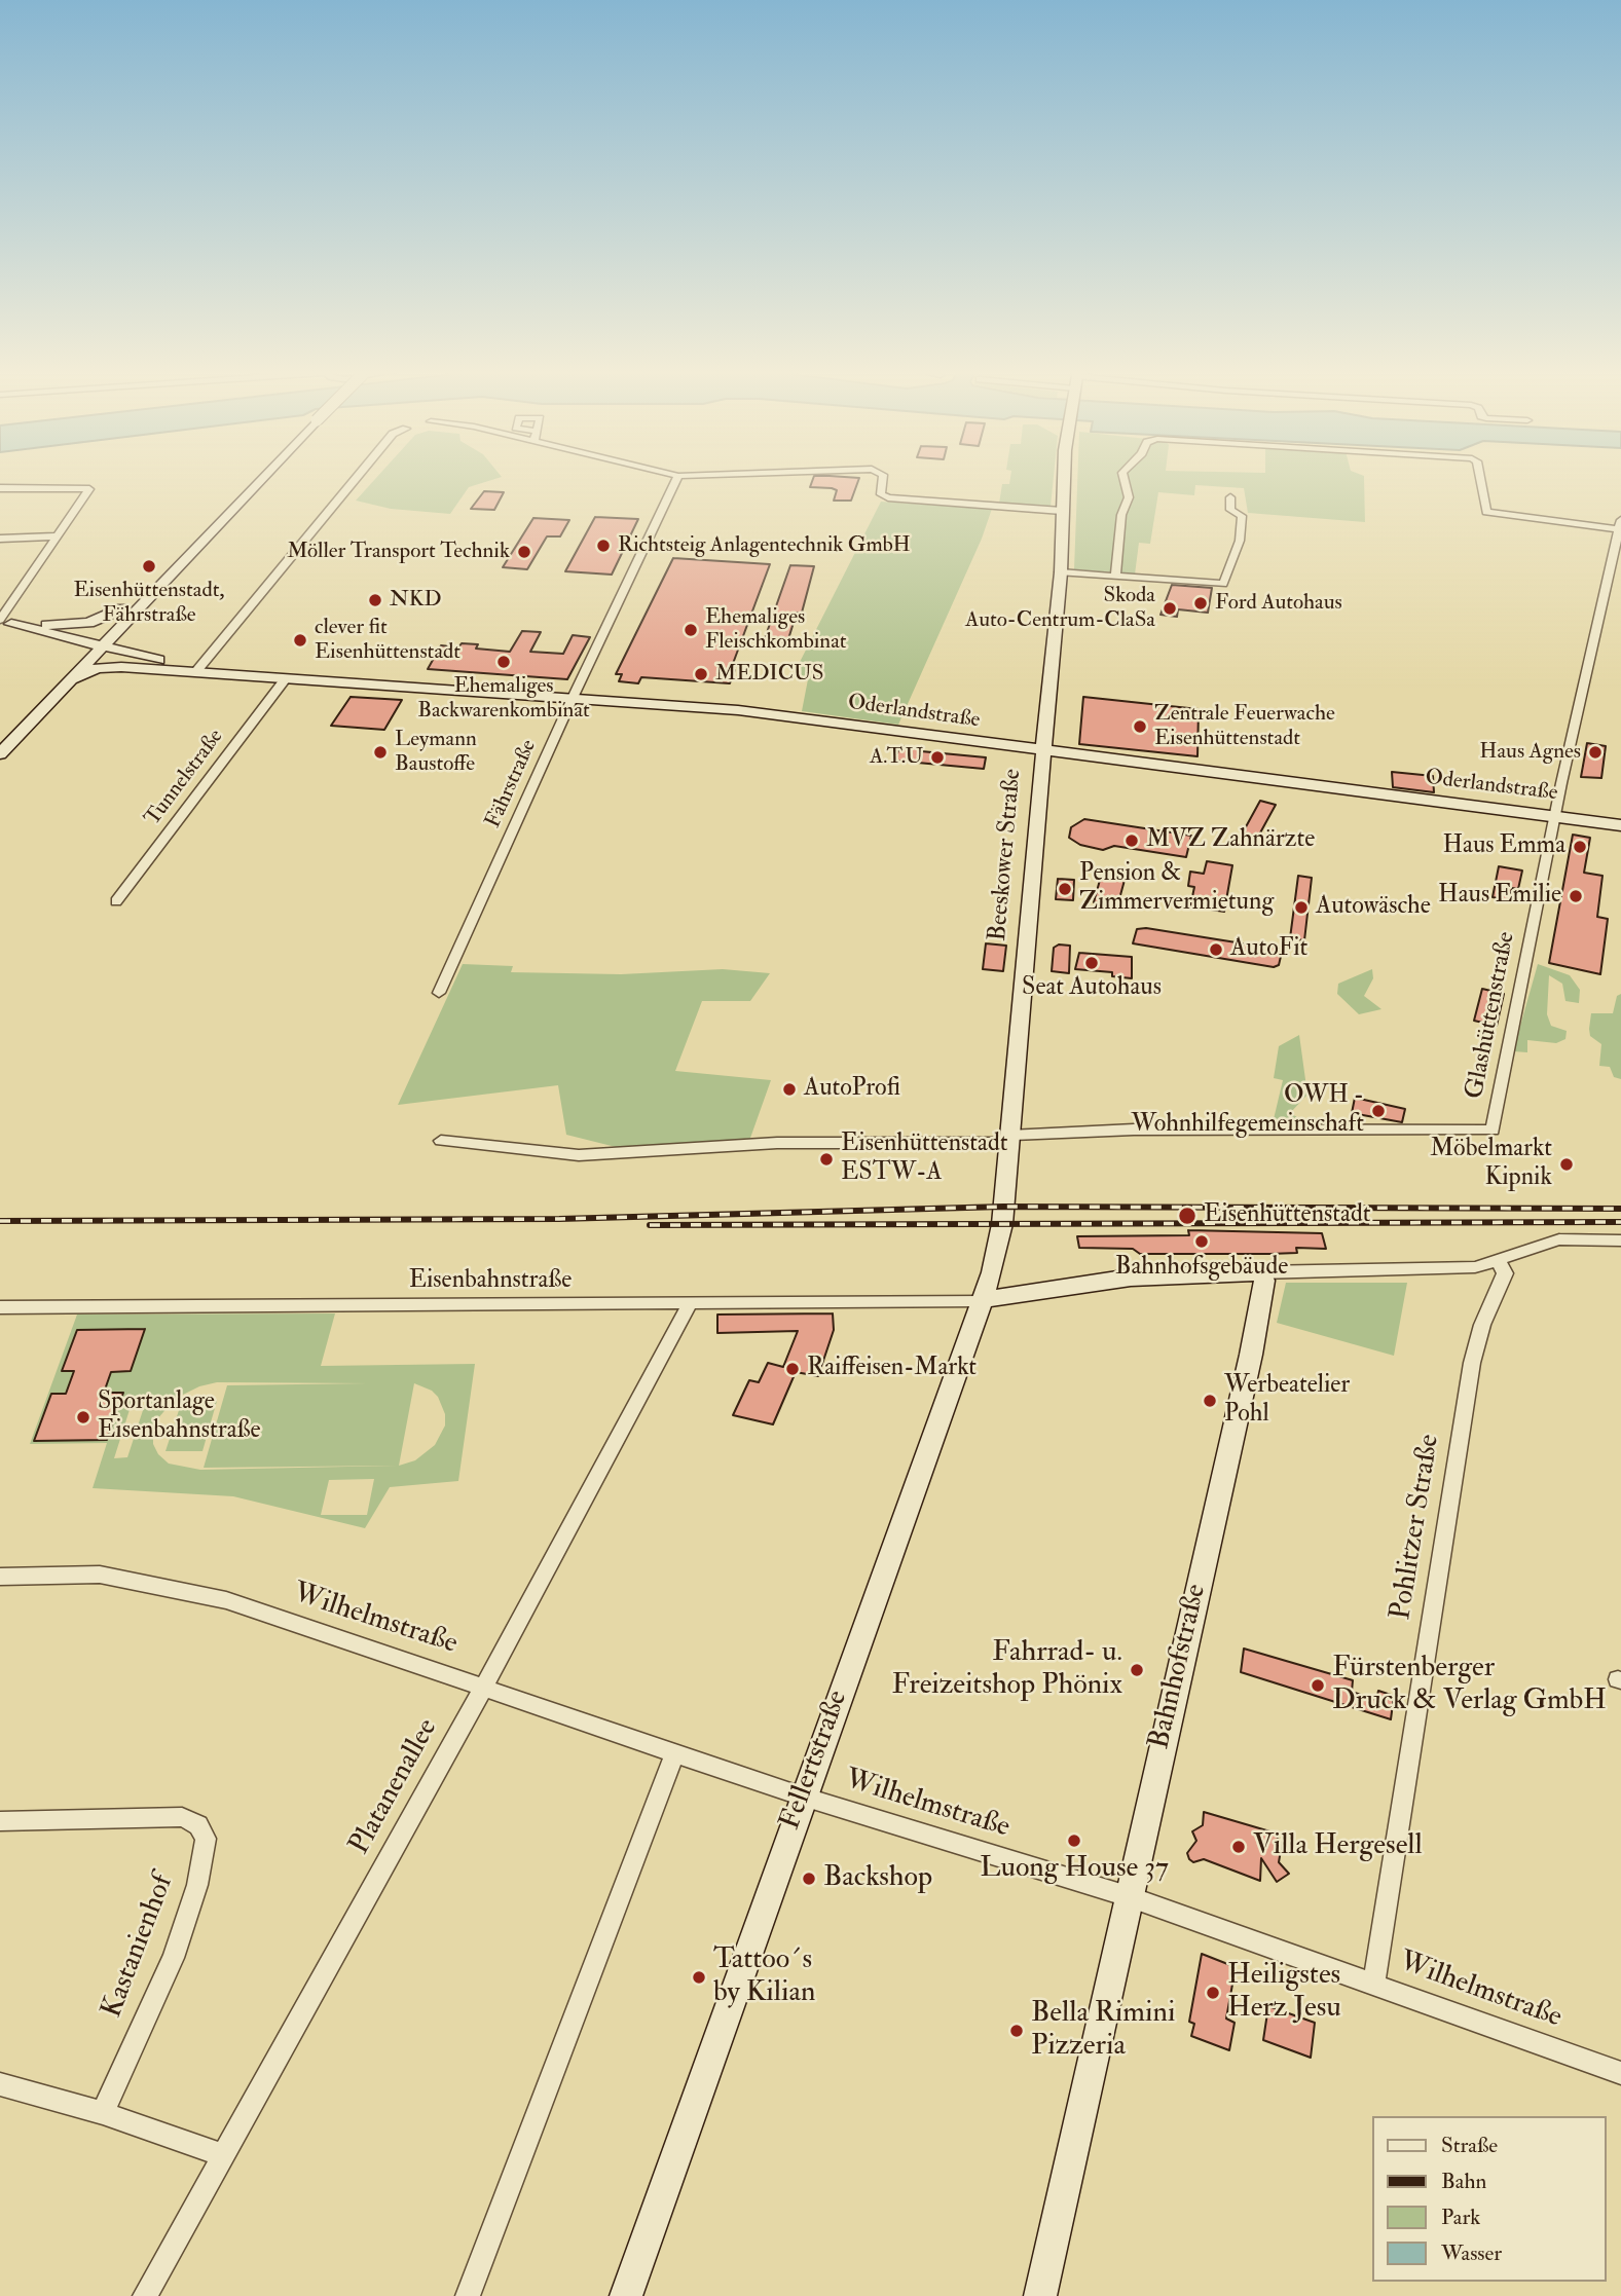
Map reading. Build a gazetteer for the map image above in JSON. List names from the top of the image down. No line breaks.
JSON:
{"streets":{"street":["Oderlandstraße","Tunnelstraße","Fährstraße","Beeskower Straße","Glashüttenstraße","Eisenbahnstraße","Pohlitzer Straße","Wilhelmstraße","Bahnhofstraße","Fellertstraße","Platanenallee","Kastanienhof"]},"crossings":[["Oderlandstraße","Tunnelstraße"],["Oderlandstraße","Fährstraße"],["Oderlandstraße","Beeskower Straße"],["Oderlandstraße","Glashüttenstraße"],["Beeskower Straße","Glashüttenstraße"],["Beeskower Straße","Fellertstraße"],["Eisenbahnstraße","Fellertstraße"],["Eisenbahnstraße","Platanenallee"],["Pohlitzer Straße","Wilhelmstraße"],["Wilhelmstraße","Bahnhofstraße"],["Wilhelmstraße","Fellertstraße"],["Wilhelmstraße","Platanenallee"]],"places":["Richtsteig Anlagentechnik GmbH","Möller Transport Technik","Eisenhüttenstadt, Fährstraße","NKD","Ford Autohaus","Skoda Auto-Centrum-ClaSa","Ehemaliges Fleischkombinat","clever fit Eisenhüttenstadt","Ehemaliges Backwarenkombinat","MEDICUS","Zentrale Feuerwache Eisenhüttenstadt","Leymann Baustoffe","Haus Agnes","A.T.U","MVZ Zahnärzte","Haus Emma","Pension & Zimmervermietung","Haus Emilie","Autowäsche","AutoFit","Seat Autohaus","AutoProfi","OWH - Wohnhilfegemeinschaft","Eisenhüttenstadt ESTW-A","Möbelmarkt Kipnik","Eisenhüttenstadt","Bahnhofsgebäude","Raiffeisen-Markt","Werbeatelier Pohl","Sportanlage Eisenbahnstraße","Fahrrad- u. Freizeitshop Phönix","Fürstenberger Druck & Verlag GmbH","Luong House 37","Villa Hergesell","Backshop","Tattoo´s by Kilian","Heiligstes Herz Jesu","Bella Rimini Pizzeria"],"legend":["Straße","Bahn","Park","Wasser"]}
